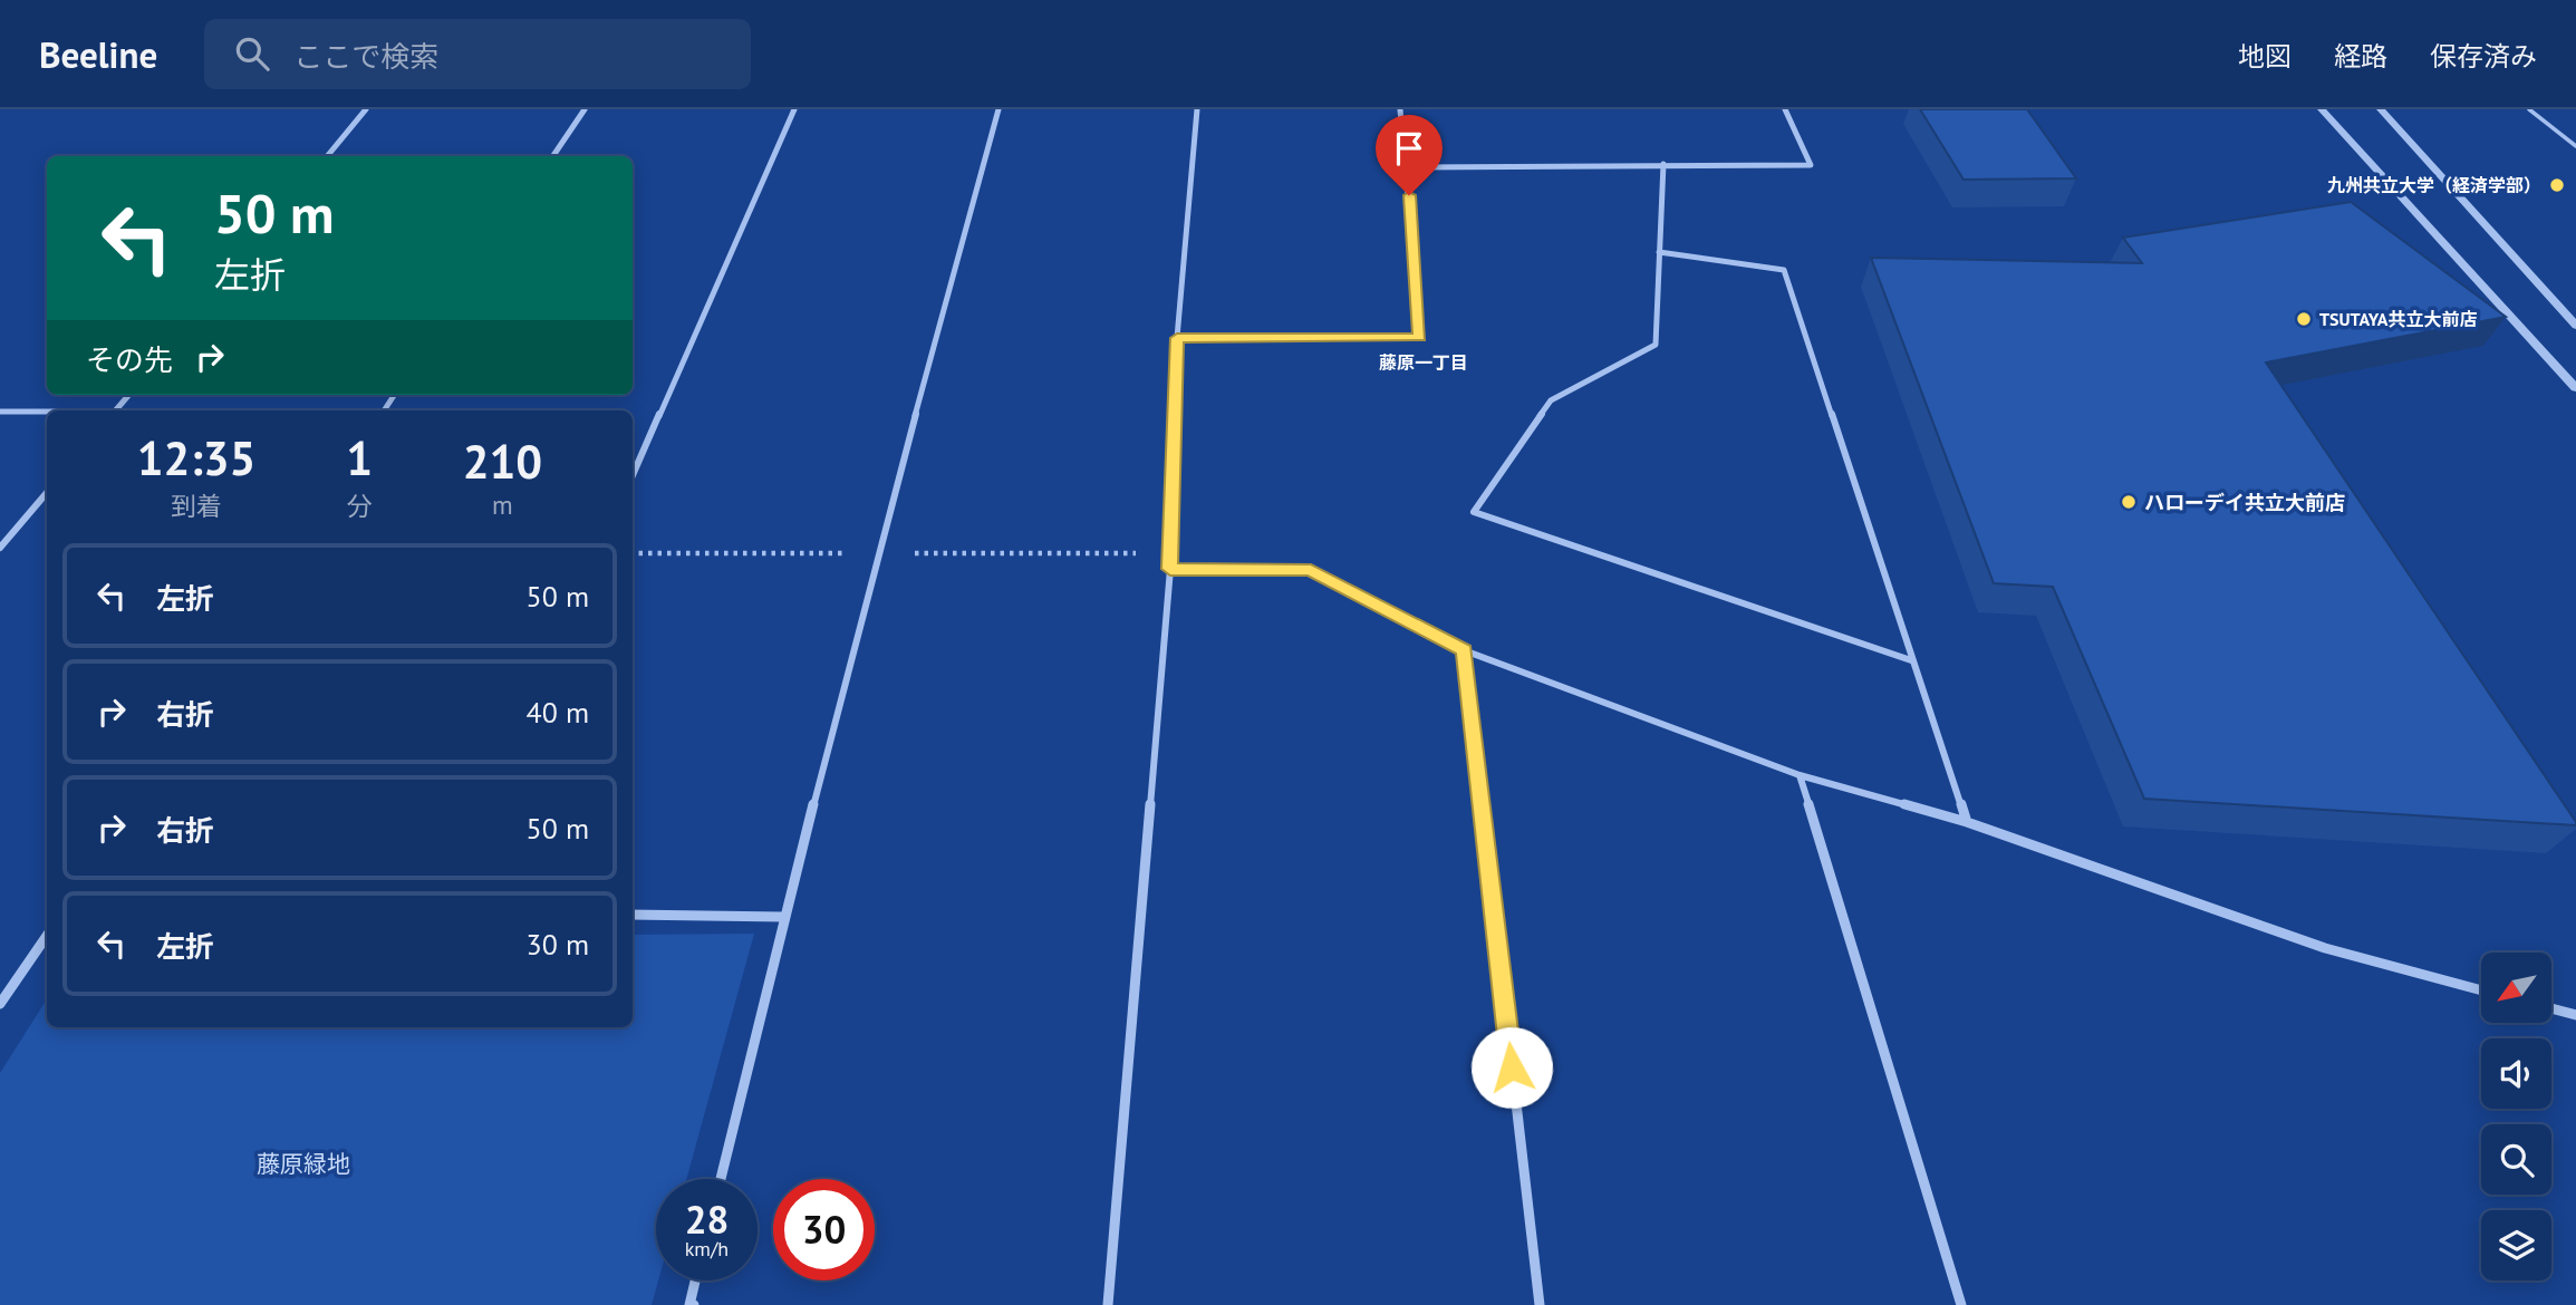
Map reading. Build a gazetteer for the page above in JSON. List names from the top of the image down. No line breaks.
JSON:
{"districts":["藤原一丁目"],"parks":["藤原緑地"],"places":["九州共立大学（経済学部）","TSUTAYA共立大前店","ハローデイ共立大前店"],"north":"bottom left","page":{"header":"Beeline","search":"ここで検索","nav":["地図","経路","保存済み"],"turn":["50 m","左折"],"then":"その先","eta":["12:35","到着","1","分","210","m"],"list":[{"name":"左折","value":"50 m"},{"name":"右折","value":"40 m"},{"name":"右折","value":"50 m"},{"name":"左折","value":"30 m"}],"speed":"28 km/h","limit":"30"}}
